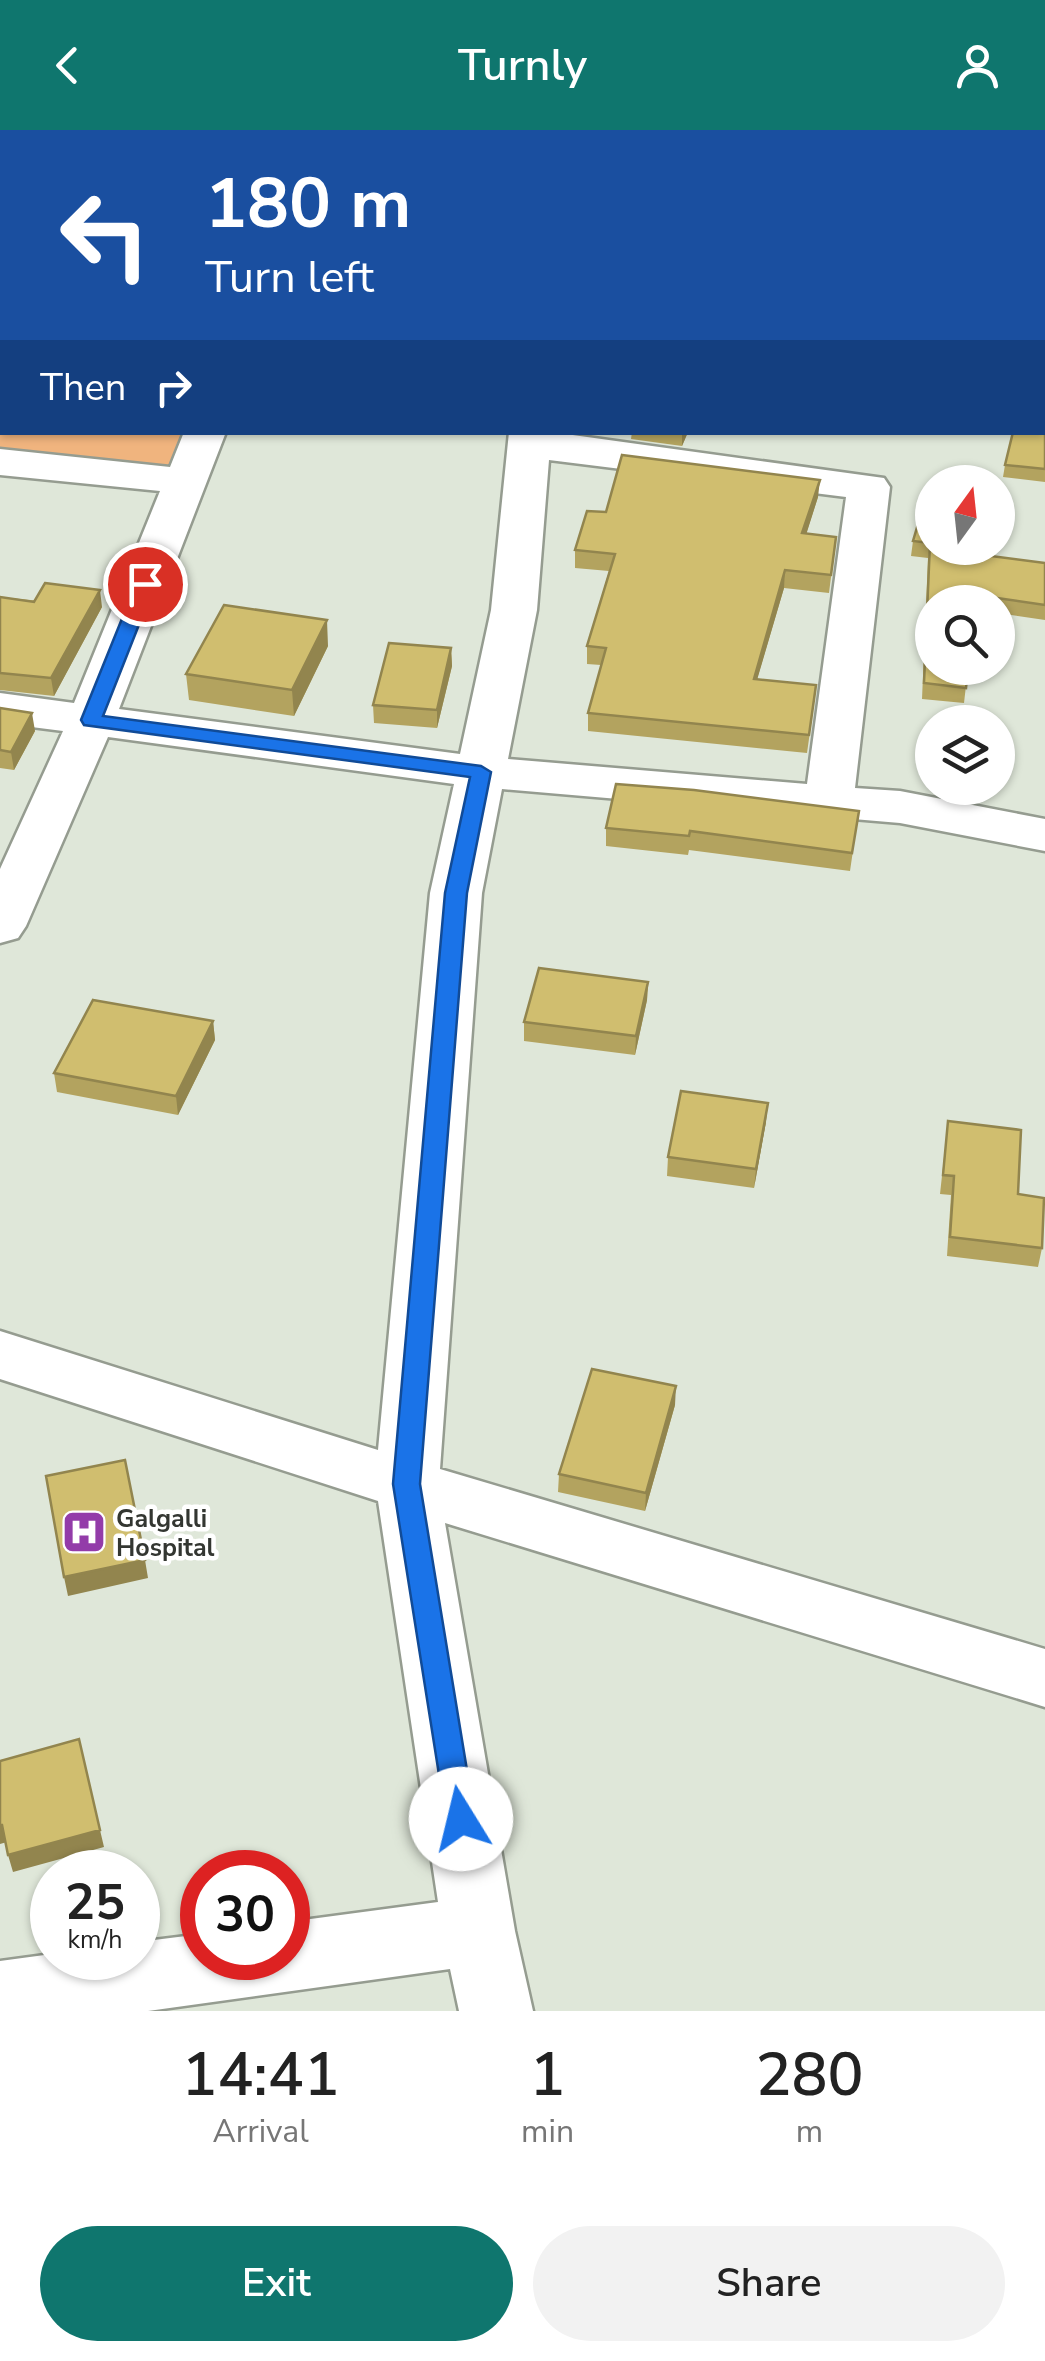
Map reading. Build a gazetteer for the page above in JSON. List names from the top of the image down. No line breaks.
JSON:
{"places":{"hospital":["Galgalli Hospital"]},"north":"top","page":{"header":"Turnly","turn":["180 m","Turn left"],"then":"Then","speed":"25 km/h","limit":"30","eta":["14:41","Arrival","1","min","280","m"],"buttons":["Exit","Share"]}}
